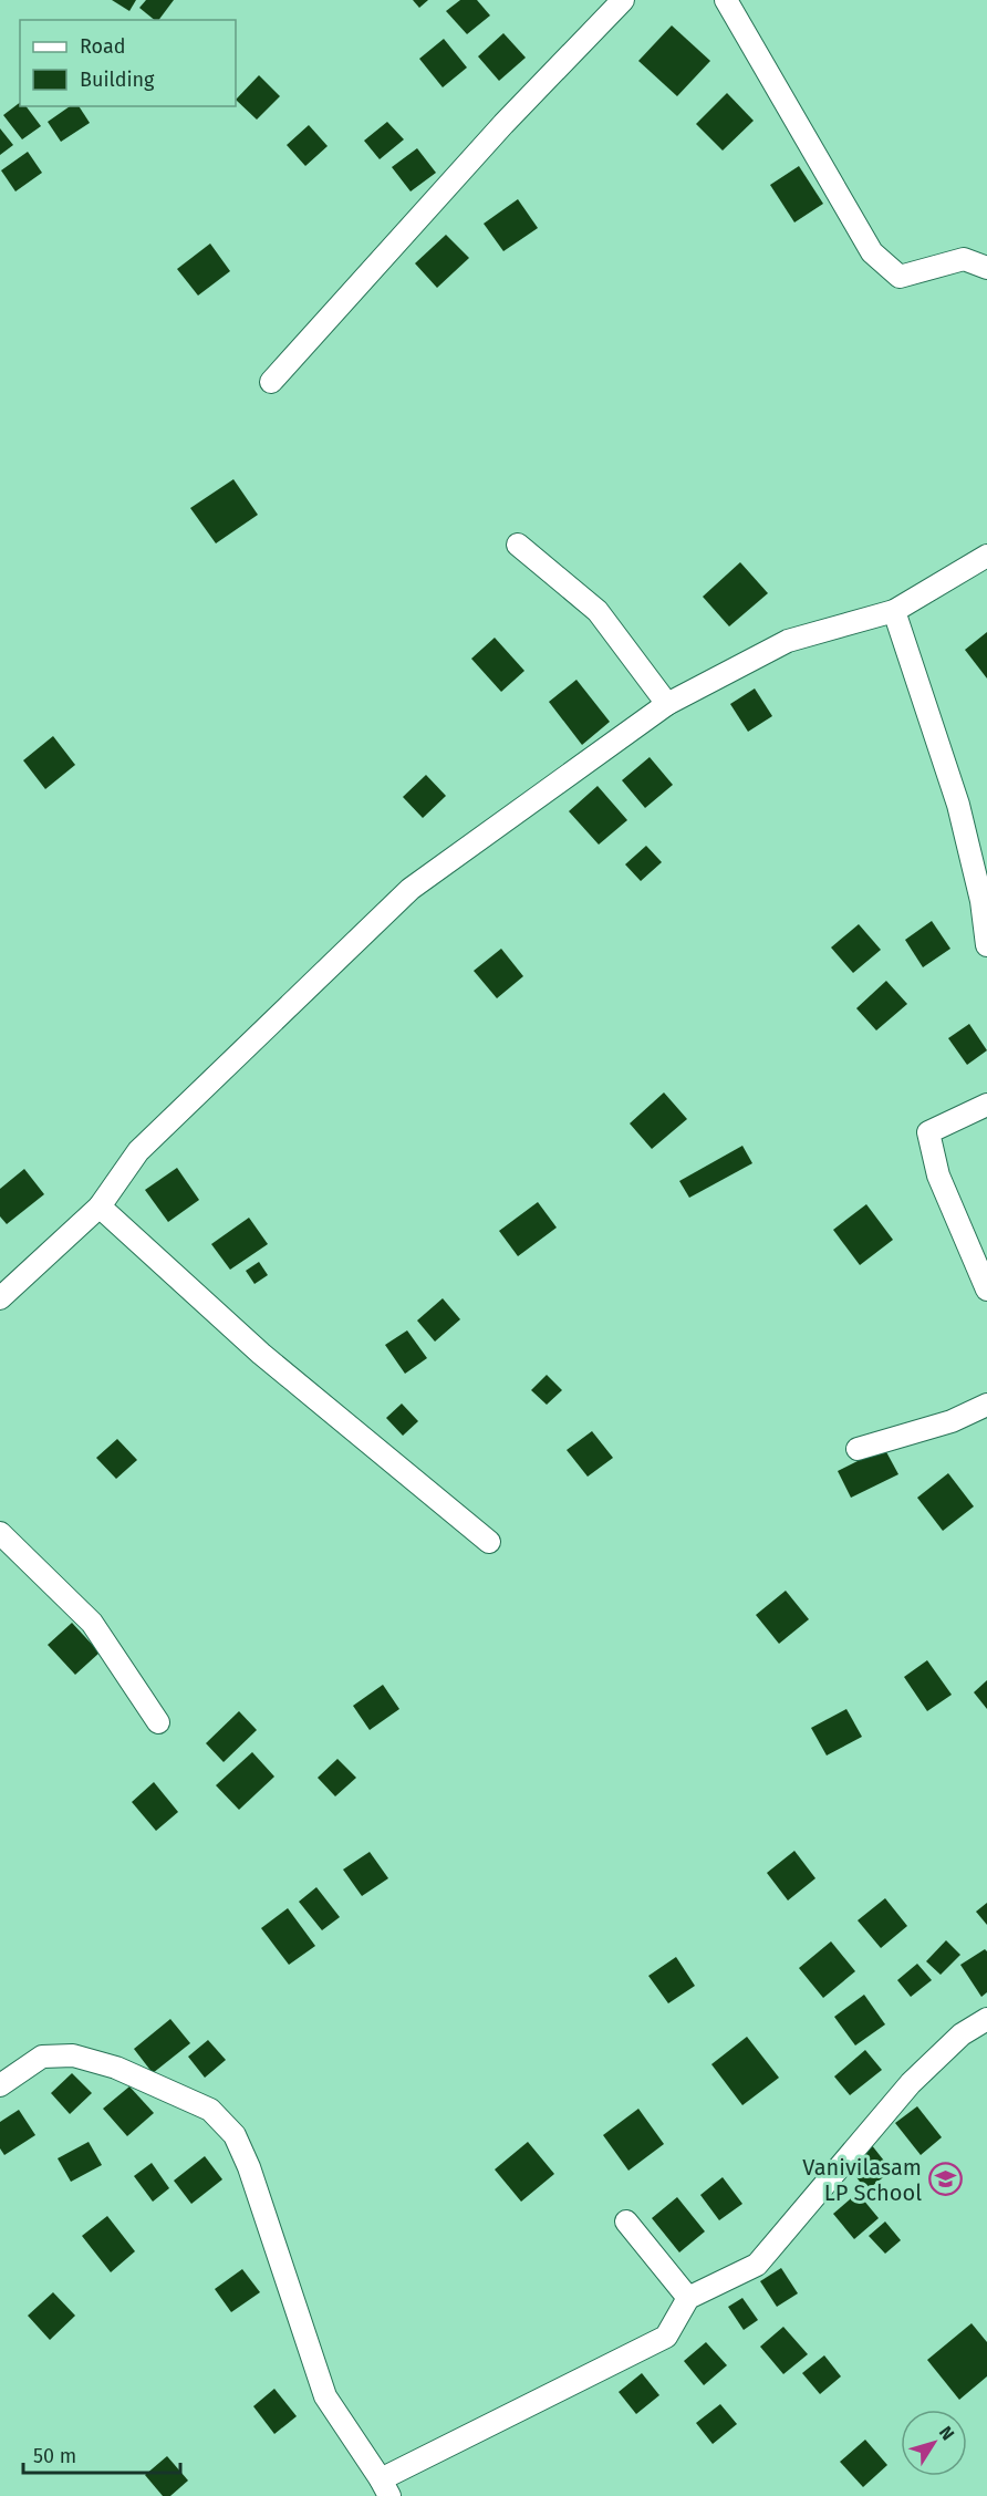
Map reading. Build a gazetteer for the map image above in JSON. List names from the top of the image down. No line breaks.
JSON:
{"places":{"school or university":["Vanivilasam LP School"]},"legend":["Road","Building"],"scale_bar":"50 m","north":"top right"}
